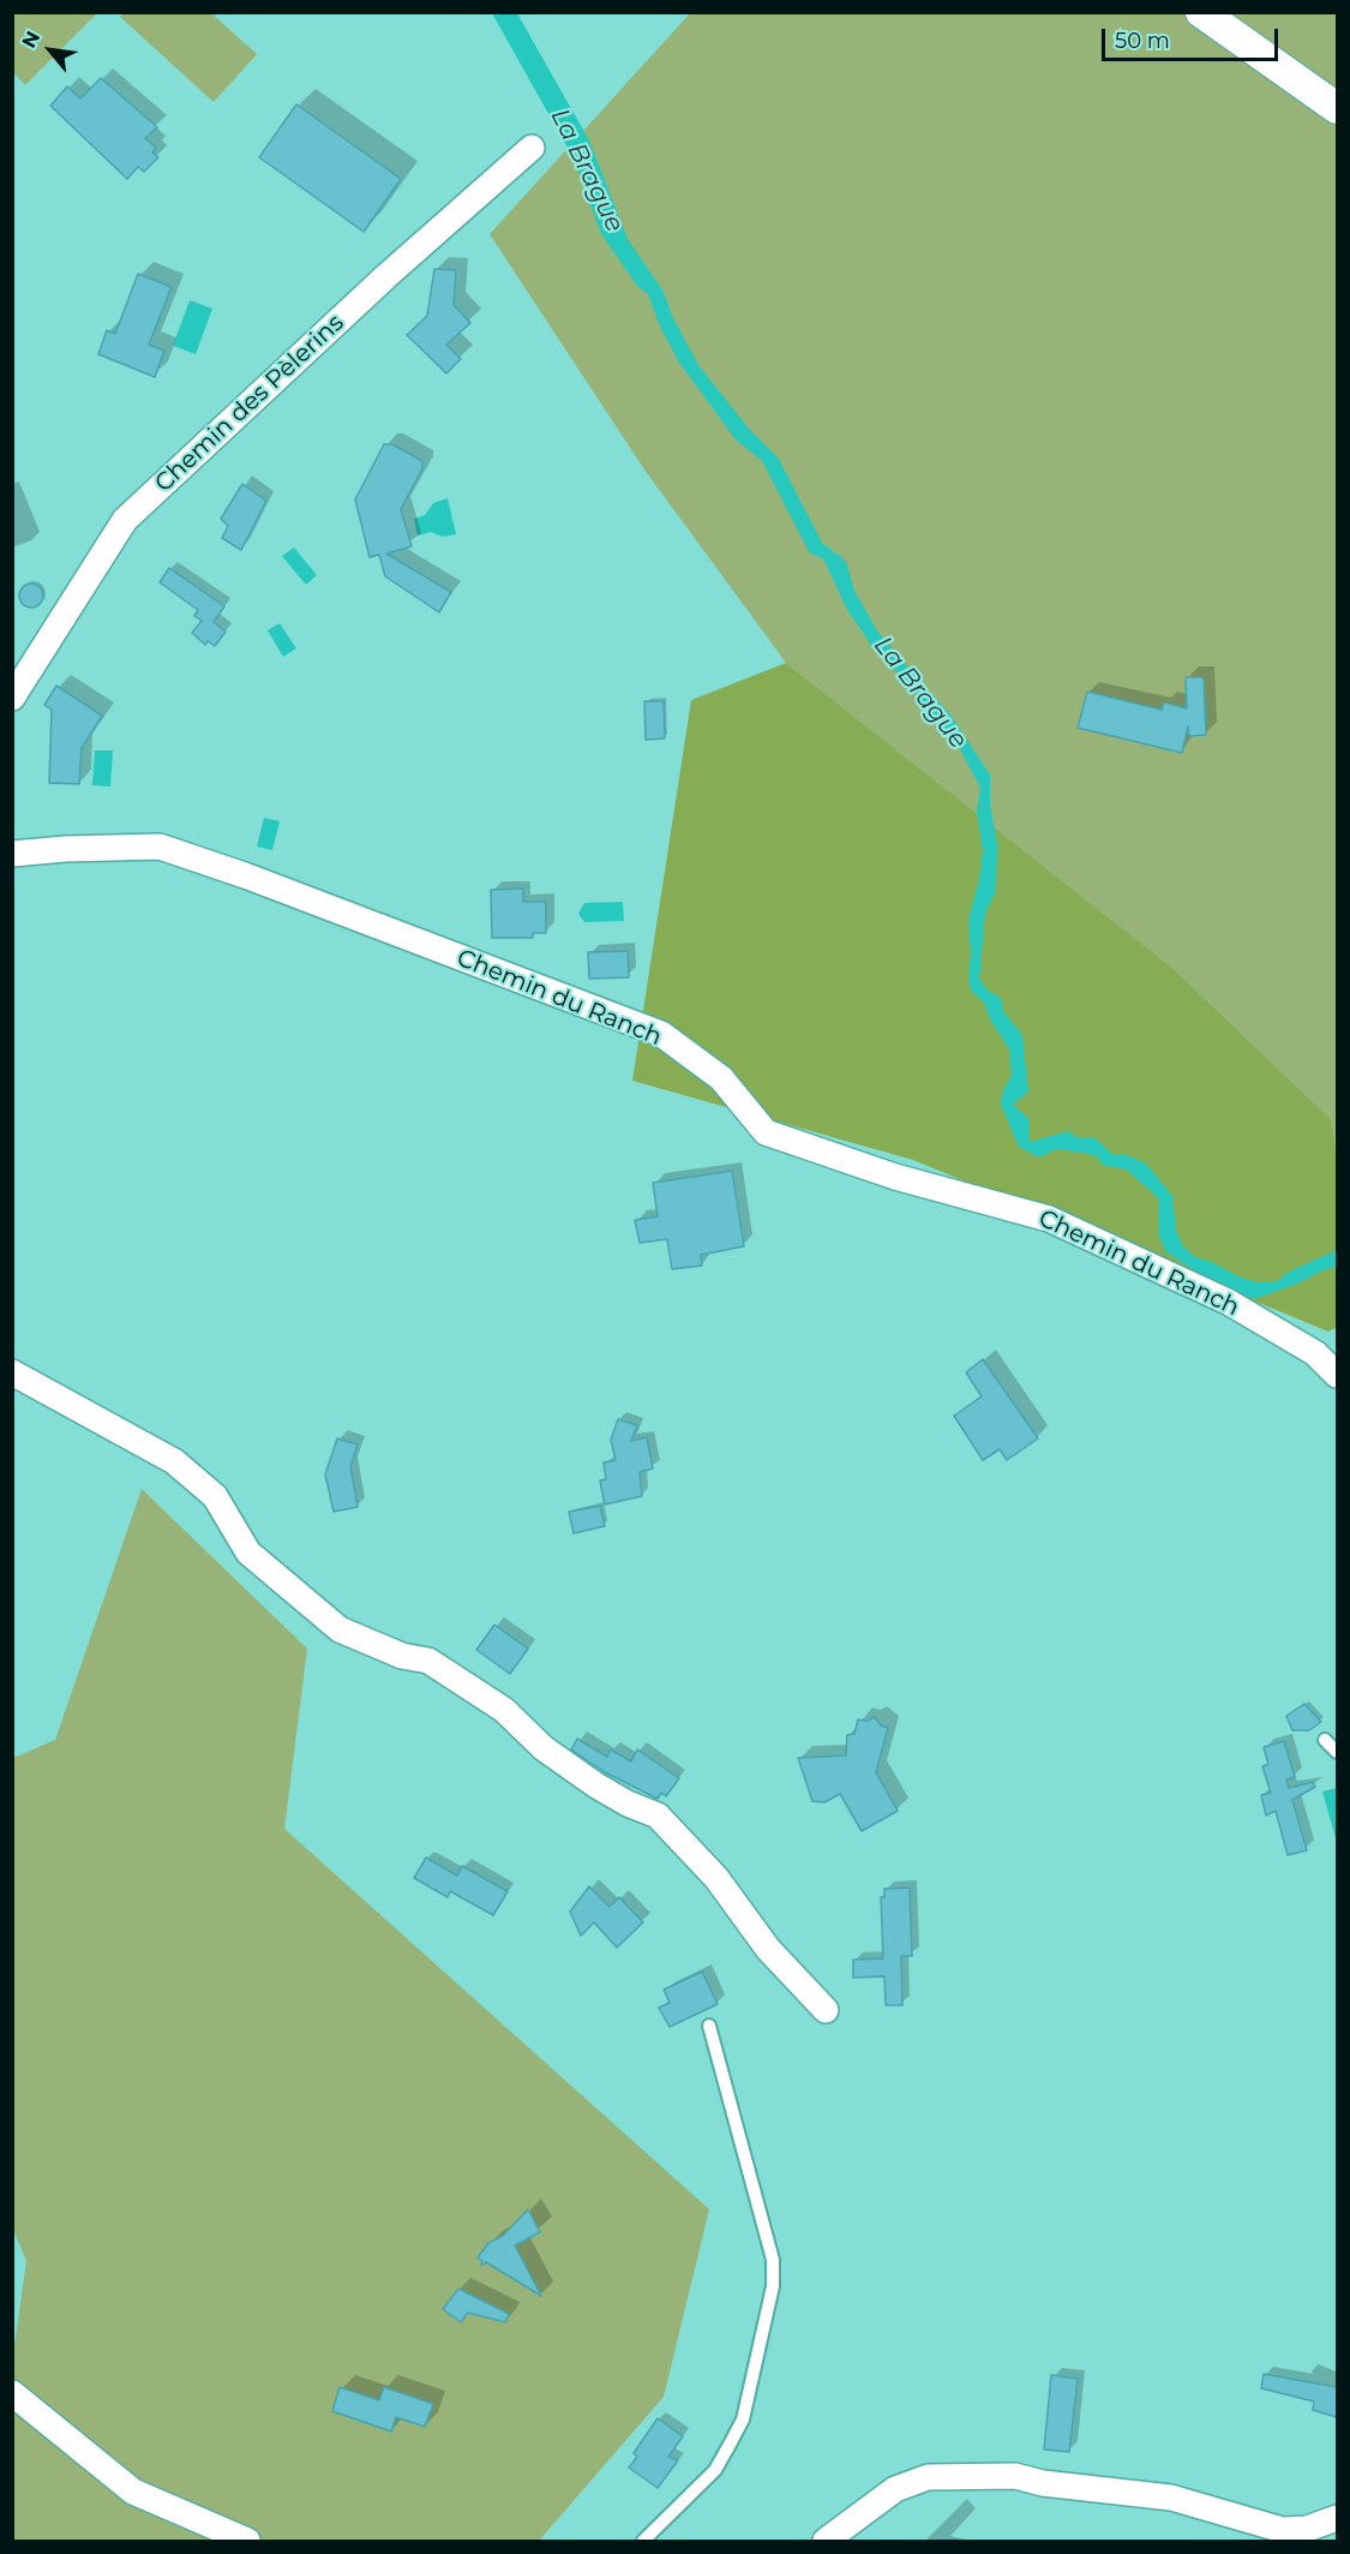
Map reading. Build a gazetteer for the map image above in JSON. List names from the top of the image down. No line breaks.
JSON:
{"streets":{"street":["Chemin des Pèlerins","Chemin du Ranch"]},"water":["La Brague"],"scale_bar":"50 m","north":"top left"}
